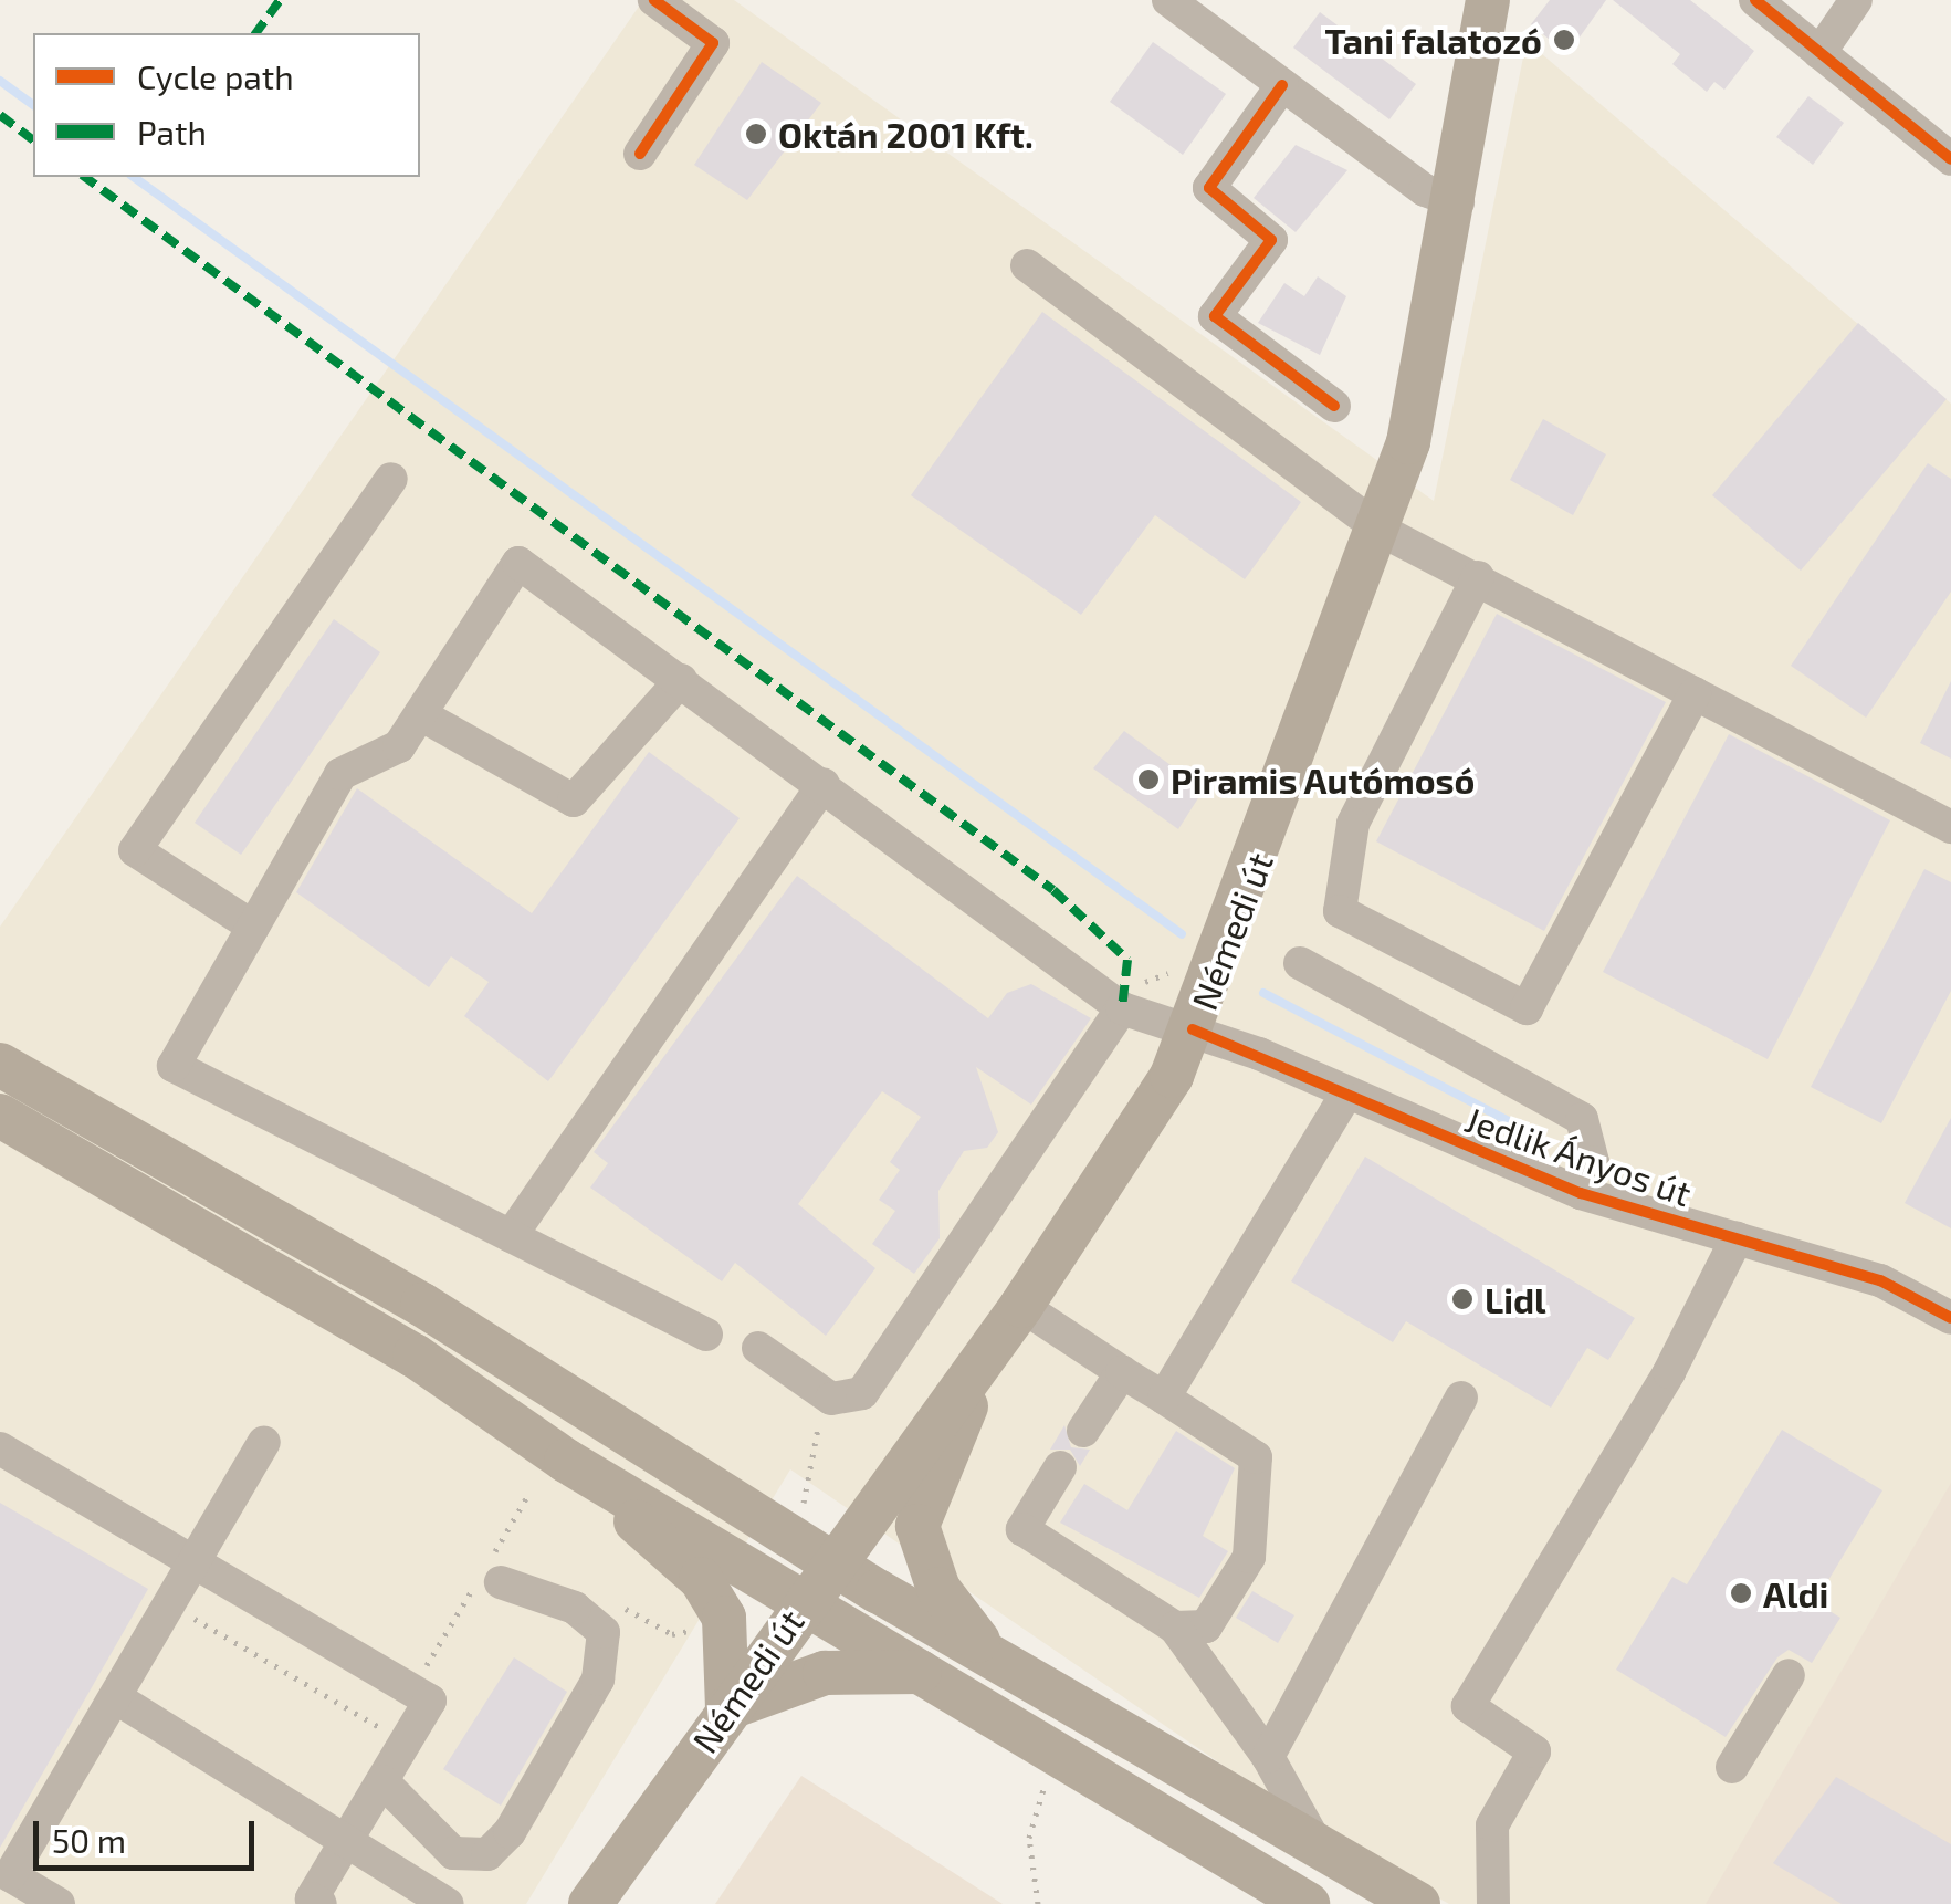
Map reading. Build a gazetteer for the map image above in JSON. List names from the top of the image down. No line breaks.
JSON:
{"streets":{"main road":["Némedi út"],"street":["Jedlik Ányos út"]},"crossings":[["Némedi út","Jedlik Ányos út"]],"places":["Tani falatozó","Oktán 2001 Kft.","Piramis Autómosó","Lidl","Aldi"],"legend":["Cycle path","Path"],"scale_bar":"50 m"}
